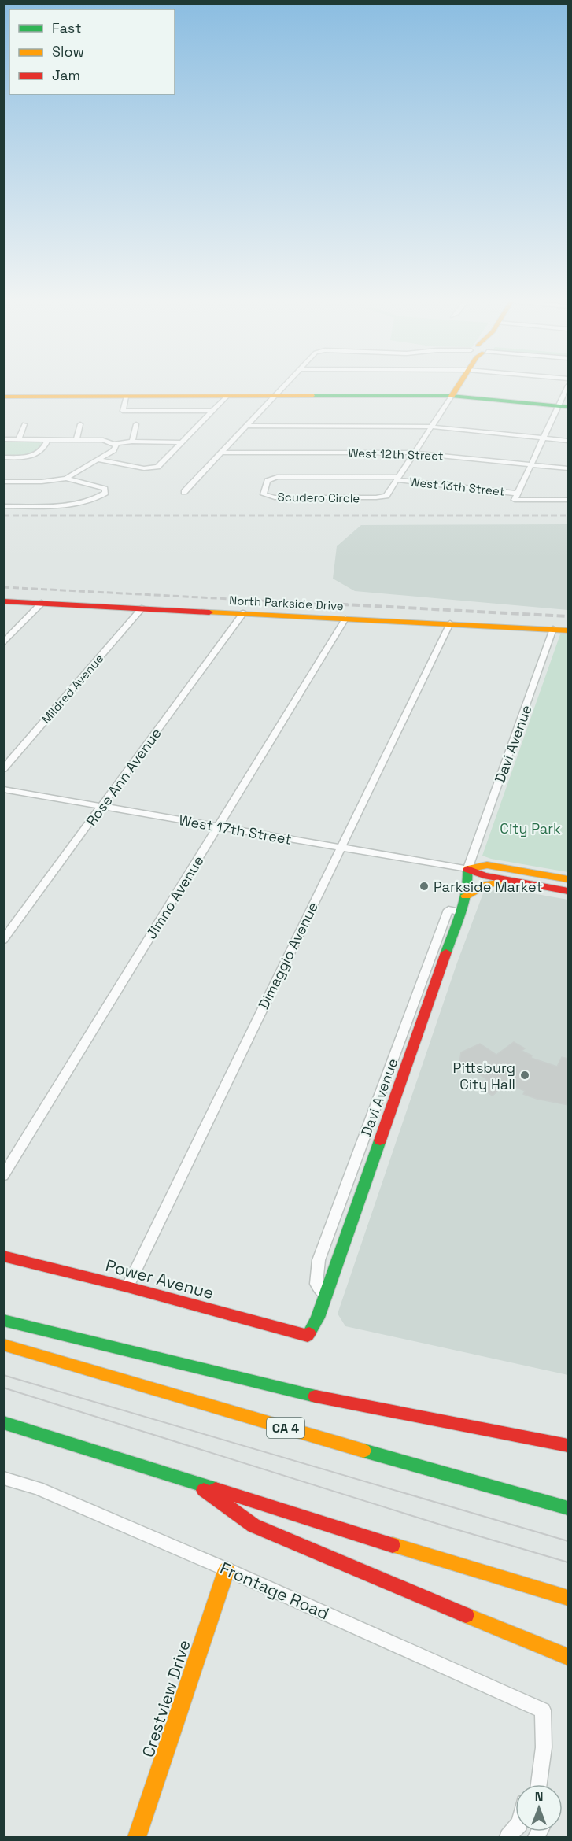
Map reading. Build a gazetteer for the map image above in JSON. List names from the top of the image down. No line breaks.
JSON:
{"streets":{"main road":["North Parkside Drive","Davi Avenue","Power Avenue","CA 4","Crestview Drive"],"street":["West 12th Street","West 13th Street","Scudero Circle","Mildred Avenue","Rose Ann Avenue","West 17th Street","Jimno Avenue","Dimaggio Avenue","Frontage Road"]},"crossings":[["West 13th Street","Scudero Circle"],["North Parkside Drive","Mildred Avenue"],["North Parkside Drive","Davi Avenue"],["North Parkside Drive","Rose Ann Avenue"],["North Parkside Drive","Jimno Avenue"],["North Parkside Drive","Dimaggio Avenue"],["Davi Avenue","West 17th Street"],["Davi Avenue","Power Avenue"],["Rose Ann Avenue","West 17th Street"],["West 17th Street","Jimno Avenue"],["West 17th Street","Dimaggio Avenue"],["Dimaggio Avenue","Power Avenue"],["Frontage Road","Crestview Drive"]],"parks":["City Park"],"places":["Parkside Market","Pittsburg City Hall"],"legend":["Fast","Slow","Jam"],"north":"top"}
